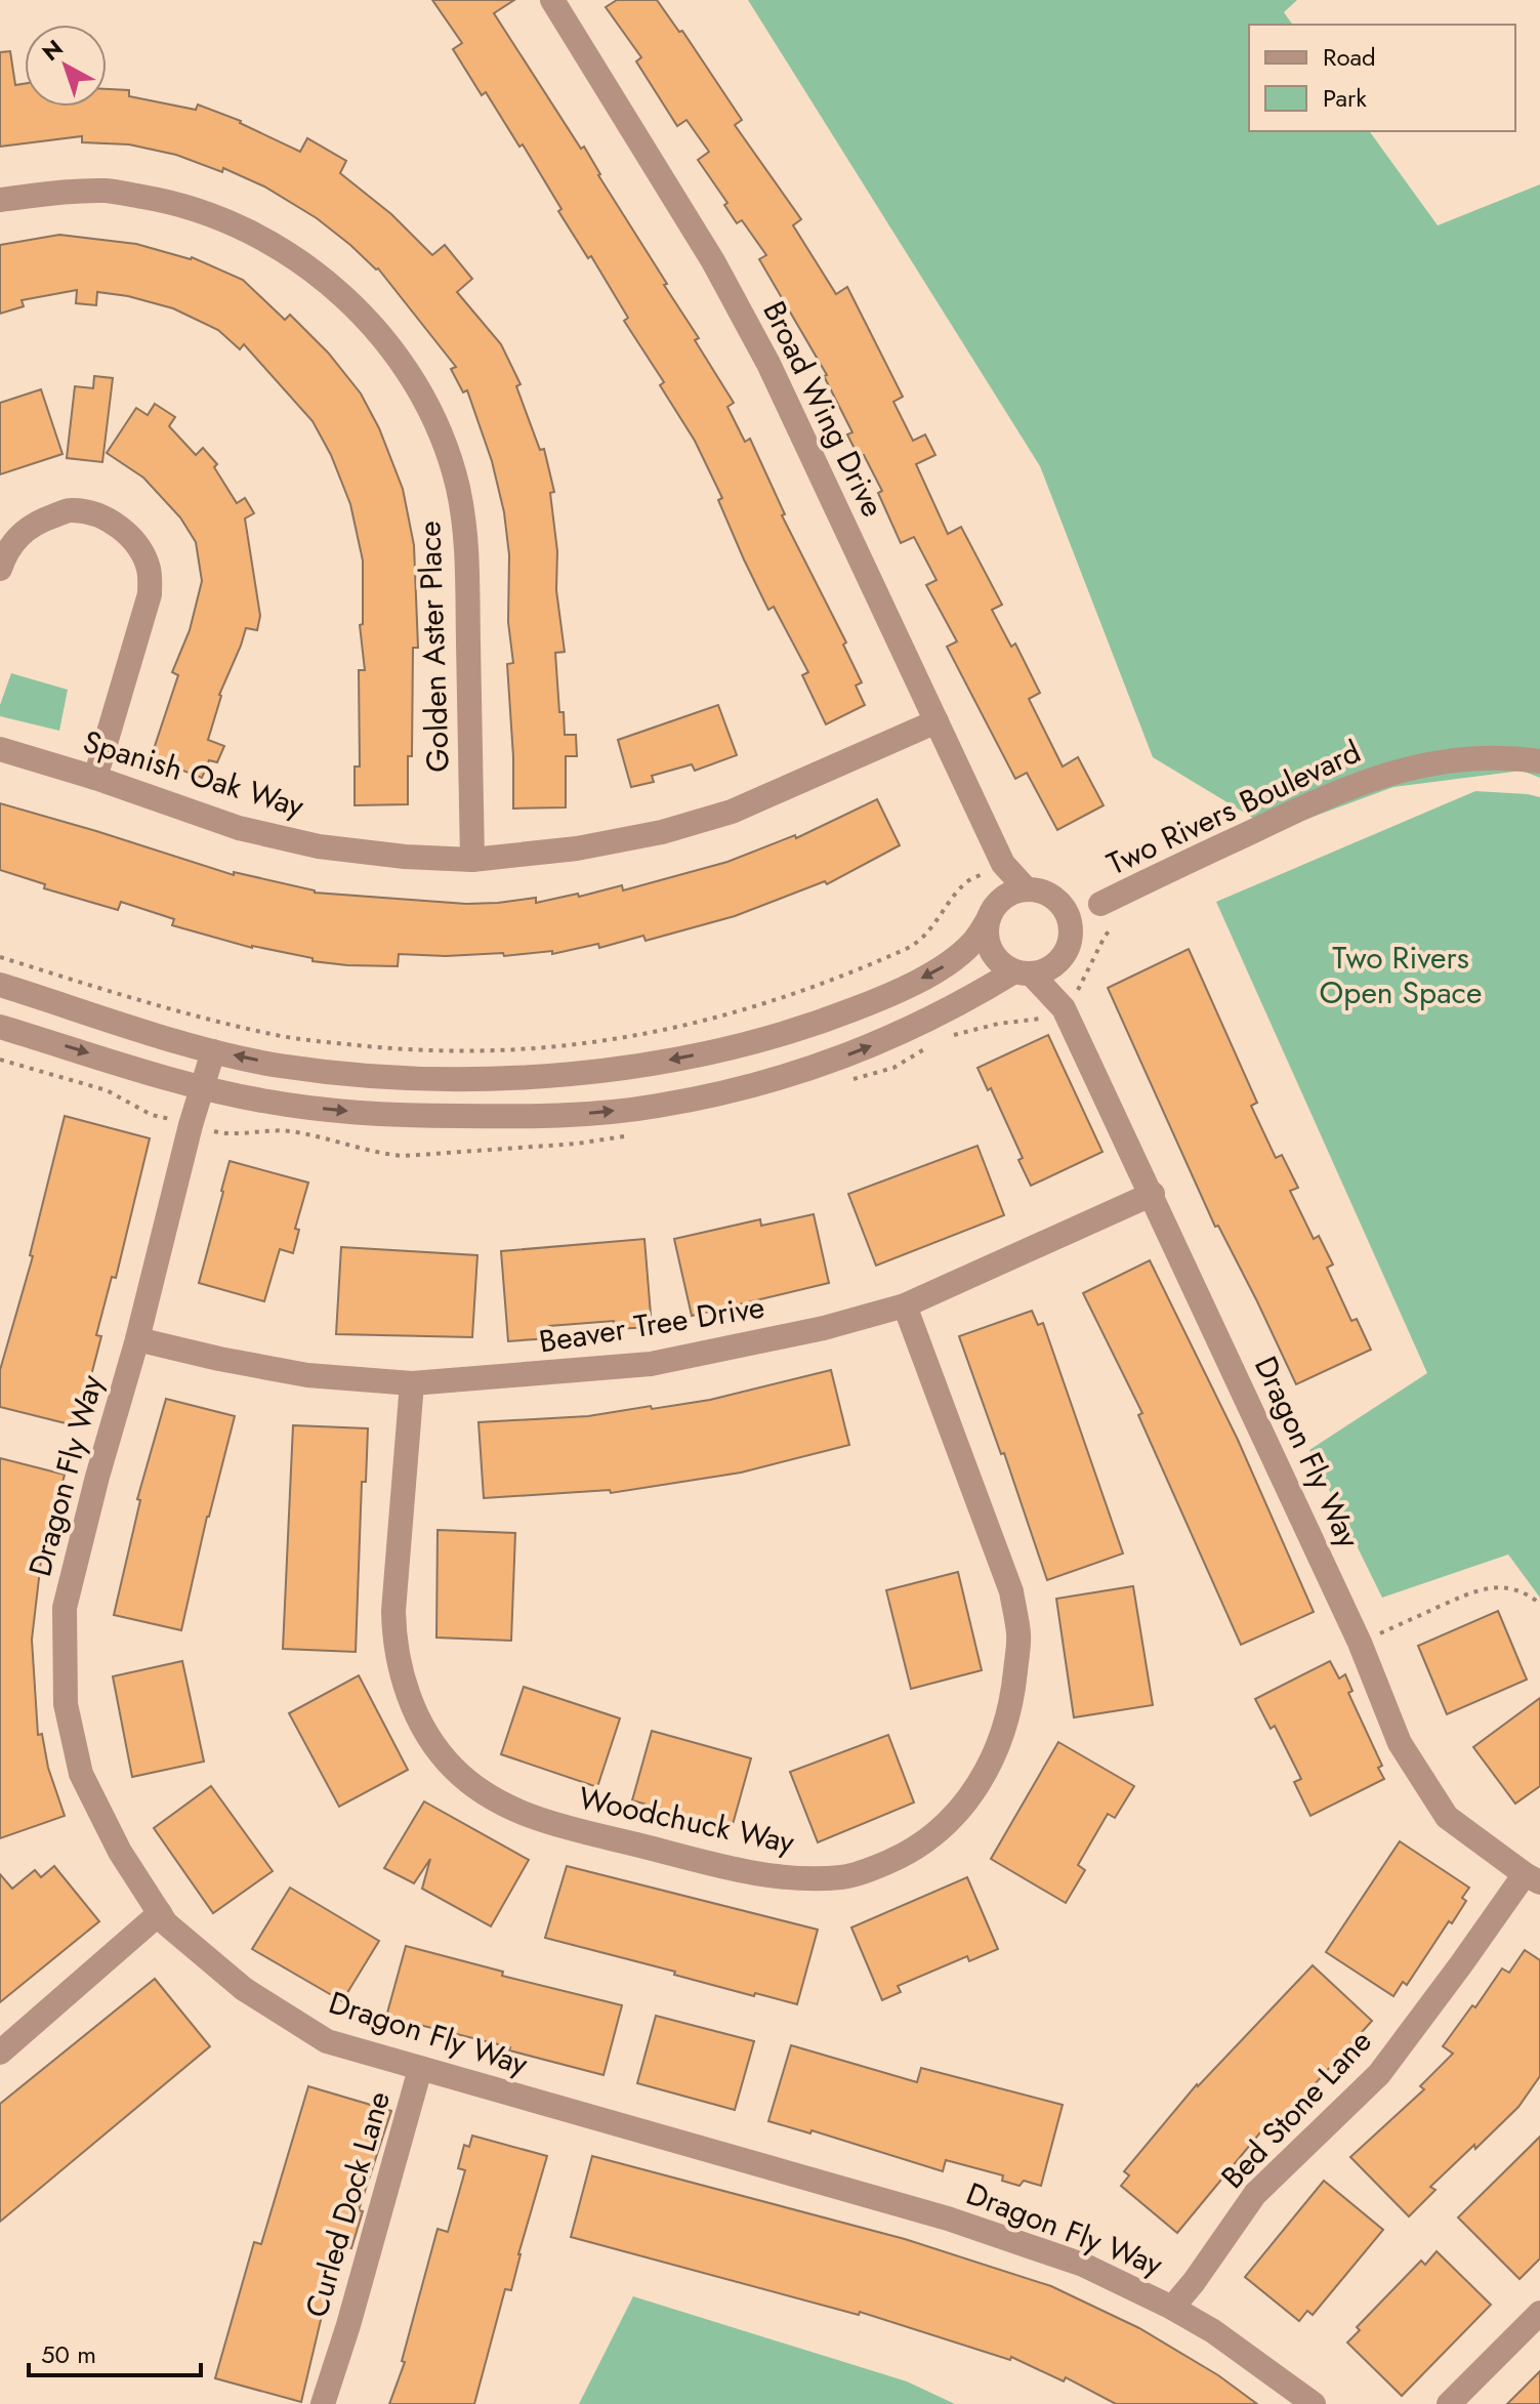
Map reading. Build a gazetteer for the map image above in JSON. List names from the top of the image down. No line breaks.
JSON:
{"streets":{"street":["Broad Wing Drive","Golden Aster Place","Spanish Oak Way","Two Rivers Boulevard","Beaver Tree Drive","Dragon Fly Way","Woodchuck Way","Bed Stone Lane","Curled Dock Lane"]},"crossings":[["Broad Wing Drive","Spanish Oak Way"],["Broad Wing Drive","Two Rivers Boulevard"],["Broad Wing Drive","Dragon Fly Way"],["Golden Aster Place","Spanish Oak Way"],["Two Rivers Boulevard","Dragon Fly Way"],["Beaver Tree Drive","Dragon Fly Way"],["Beaver Tree Drive","Woodchuck Way"],["Dragon Fly Way","Bed Stone Lane"],["Dragon Fly Way","Curled Dock Lane"]],"parks":["Two Rivers Open Space"],"legend":["Road","Park"],"scale_bar":"50 m","north":"top left"}
